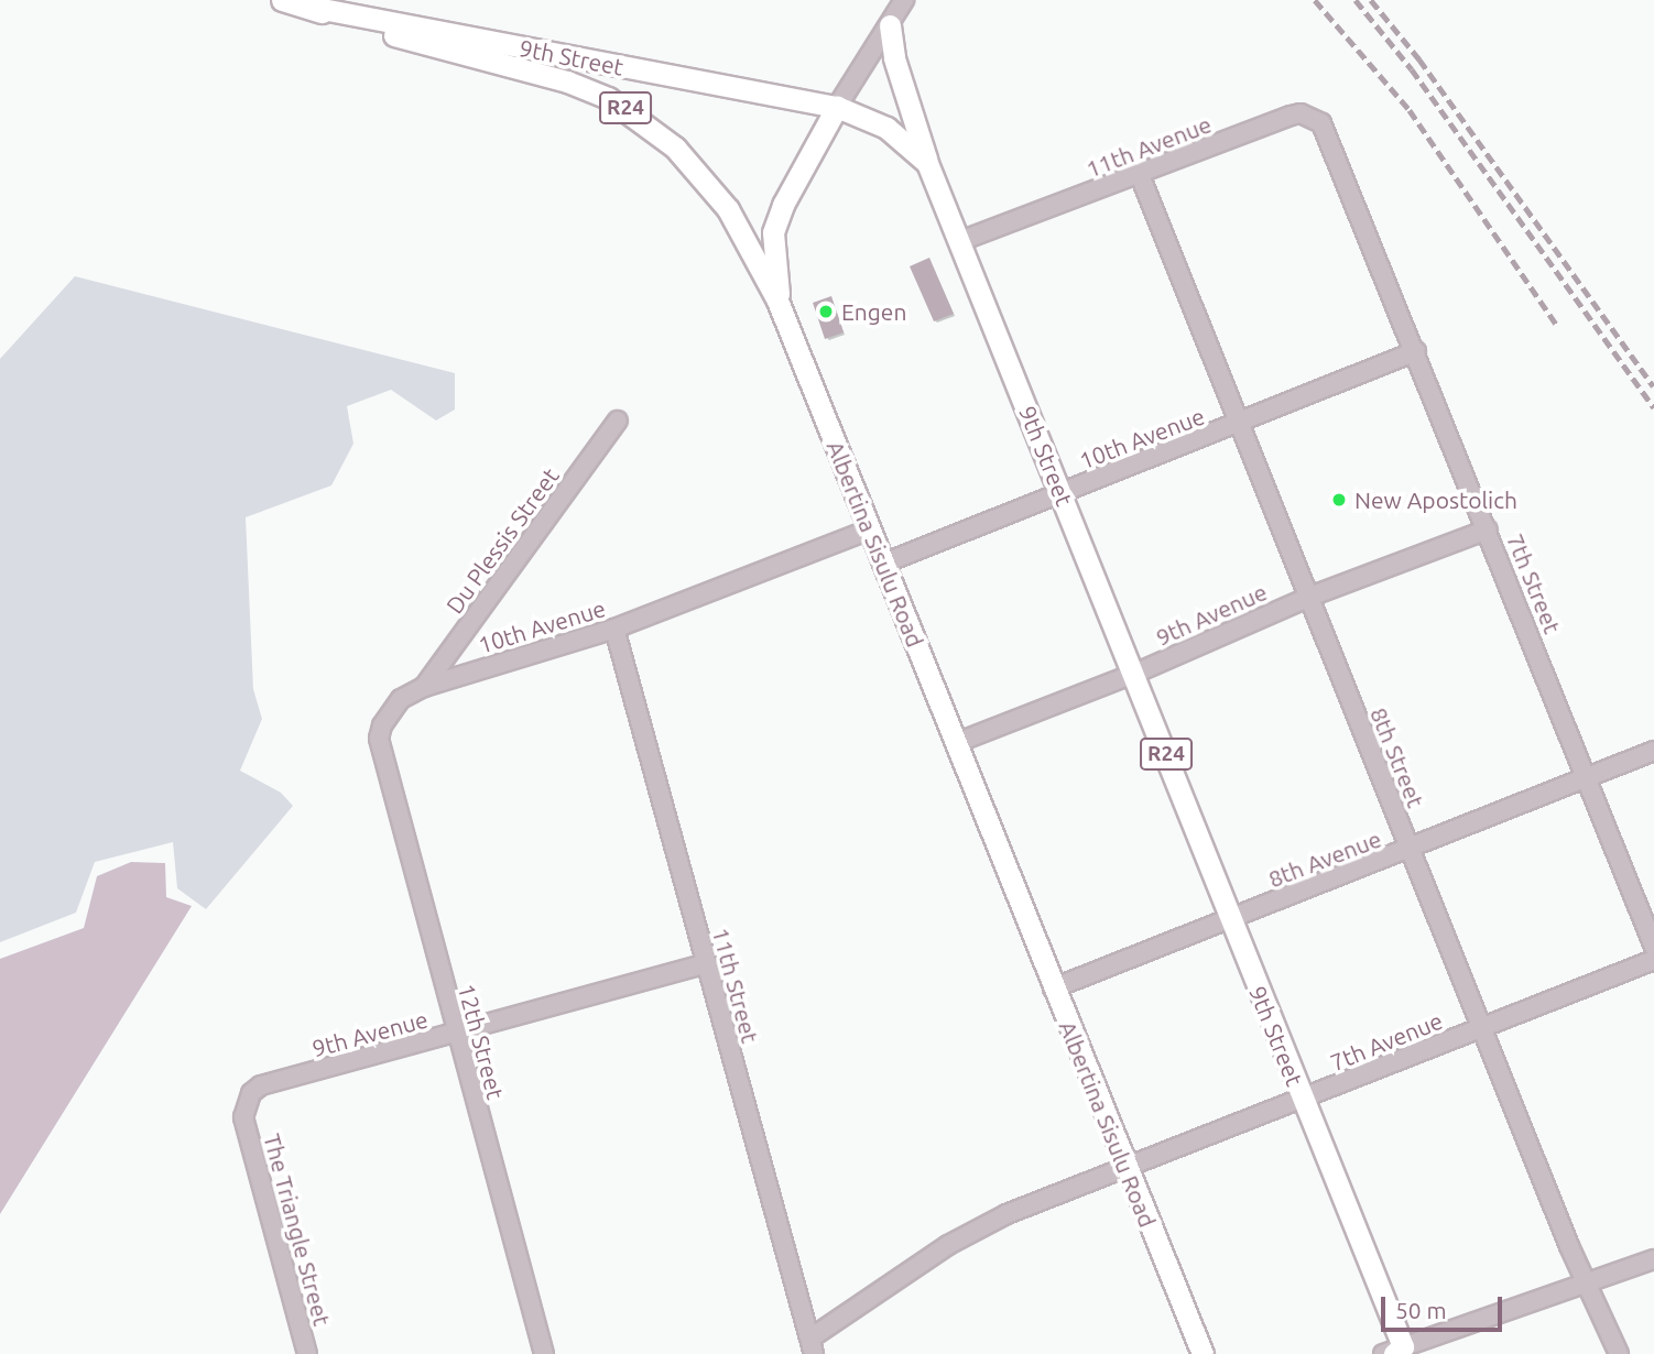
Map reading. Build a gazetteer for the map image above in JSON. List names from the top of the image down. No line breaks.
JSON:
{"streets":{"main road":["9th Street","R24","Albertina Sisulu Road"],"street":["11th Avenue","10th Avenue","Du Plessis Street","7th Street","9th Avenue","8th Street","8th Avenue","11th Street","12th Street","7th Avenue","The Triangle Street"]},"crossings":[["9th Street","11th Avenue"],["9th Street","10th Avenue"],["9th Street","Albertina Sisulu Road"],["9th Street","9th Avenue"],["9th Street","8th Avenue"],["9th Street","7th Avenue"],["11th Avenue","7th Street"],["11th Avenue","8th Street"],["10th Avenue","Du Plessis Street"],["10th Avenue","Albertina Sisulu Road"],["10th Avenue","7th Street"],["10th Avenue","8th Street"],["10th Avenue","11th Street"],["10th Avenue","12th Street"],["Albertina Sisulu Road","9th Avenue"],["Albertina Sisulu Road","8th Avenue"],["Albertina Sisulu Road","7th Avenue"],["7th Street","9th Avenue"],["7th Street","8th Avenue"],["9th Avenue","8th Street"],["9th Avenue","11th Street"],["9th Avenue","12th Street"],["9th Avenue","The Triangle Street"],["8th Street","8th Avenue"],["8th Street","7th Avenue"],["11th Street","7th Avenue"]],"places":["Engen","New Apostolich"],"scale_bar":"50 m"}
